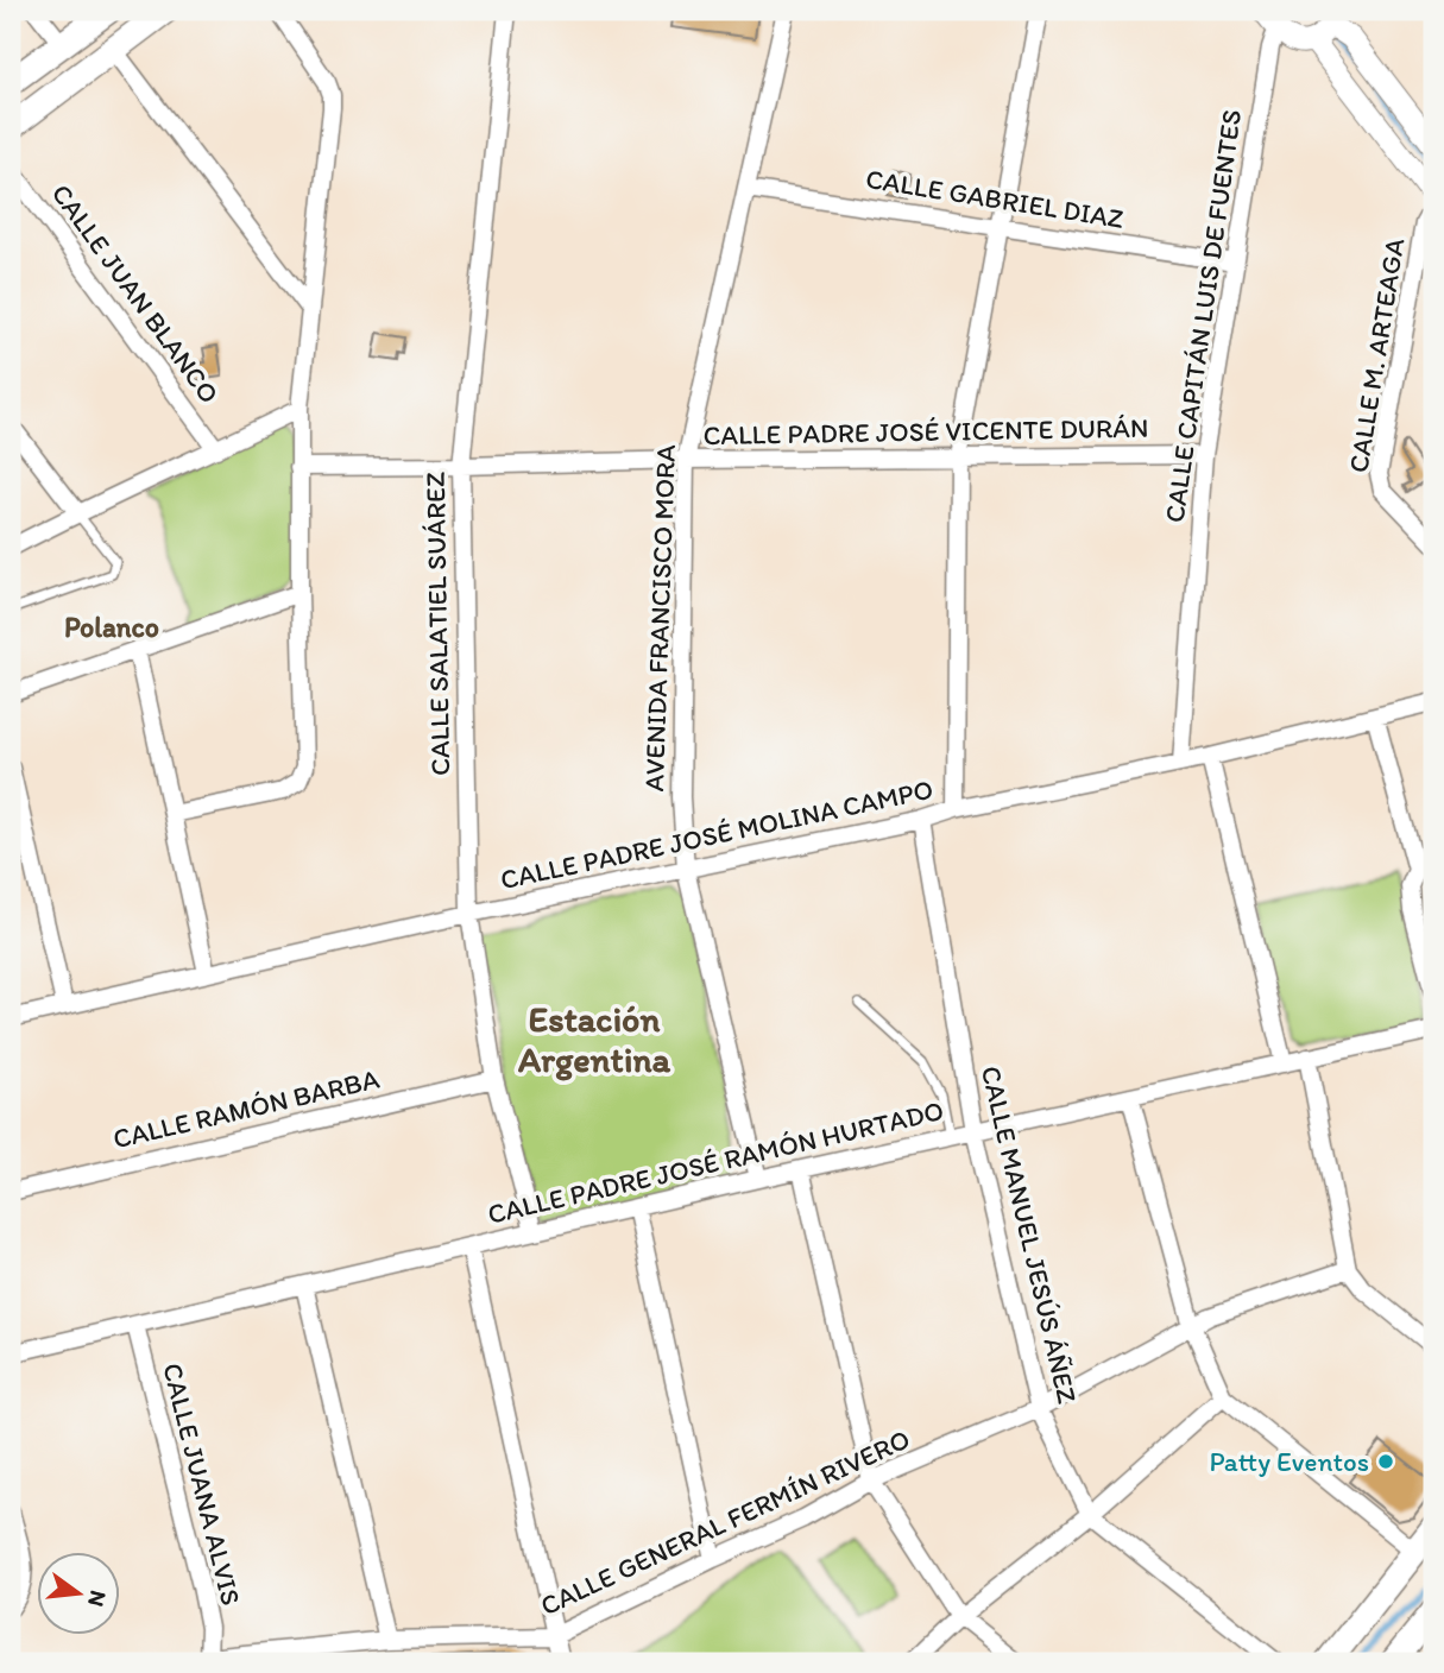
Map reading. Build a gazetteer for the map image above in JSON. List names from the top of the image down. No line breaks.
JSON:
{"streets":{"street":["CALLE GABRIEL DIAZ","CALLE JUAN BLANCO","CALLE CAPITÁN LUIS DE FUENTES","CALLE M. ARTEAGA","CALLE PADRE JOSÉ VICENTE DURÁN","AVENIDA FRANCISCO MORA","CALLE SALATIEL SUÁREZ","CALLE PADRE JOSÉ MOLINA CAMPO","CALLE RAMÓN BARBA","CALLE PADRE JOSÉ RAMÓN HURTADO","CALLE MANUEL JESÚS ÁÑEZ","CALLE JUANA ALVIS","CALLE GENERAL FERMÍN RIVERO"]},"crossings":[["CALLE GABRIEL DIAZ","CALLE CAPITÁN LUIS DE FUENTES"],["CALLE GABRIEL DIAZ","AVENIDA FRANCISCO MORA"],["CALLE CAPITÁN LUIS DE FUENTES","CALLE PADRE JOSÉ VICENTE DURÁN"],["CALLE CAPITÁN LUIS DE FUENTES","CALLE PADRE JOSÉ MOLINA CAMPO"],["CALLE PADRE JOSÉ VICENTE DURÁN","AVENIDA FRANCISCO MORA"],["CALLE PADRE JOSÉ VICENTE DURÁN","CALLE SALATIEL SUÁREZ"],["AVENIDA FRANCISCO MORA","CALLE PADRE JOSÉ MOLINA CAMPO"],["AVENIDA FRANCISCO MORA","CALLE PADRE JOSÉ RAMÓN HURTADO"],["CALLE SALATIEL SUÁREZ","CALLE PADRE JOSÉ MOLINA CAMPO"],["CALLE SALATIEL SUÁREZ","CALLE RAMÓN BARBA"],["CALLE SALATIEL SUÁREZ","CALLE PADRE JOSÉ RAMÓN HURTADO"],["CALLE PADRE JOSÉ MOLINA CAMPO","CALLE MANUEL JESÚS ÁÑEZ"],["CALLE PADRE JOSÉ RAMÓN HURTADO","CALLE MANUEL JESÚS ÁÑEZ"],["CALLE PADRE JOSÉ RAMÓN HURTADO","CALLE JUANA ALVIS"],["CALLE MANUEL JESÚS ÁÑEZ","CALLE GENERAL FERMÍN RIVERO"],["CALLE JUANA ALVIS","CALLE GENERAL FERMÍN RIVERO"]],"districts":["Polanco","Estación Argentina"],"places":["Patty Eventos"],"north":"right"}
